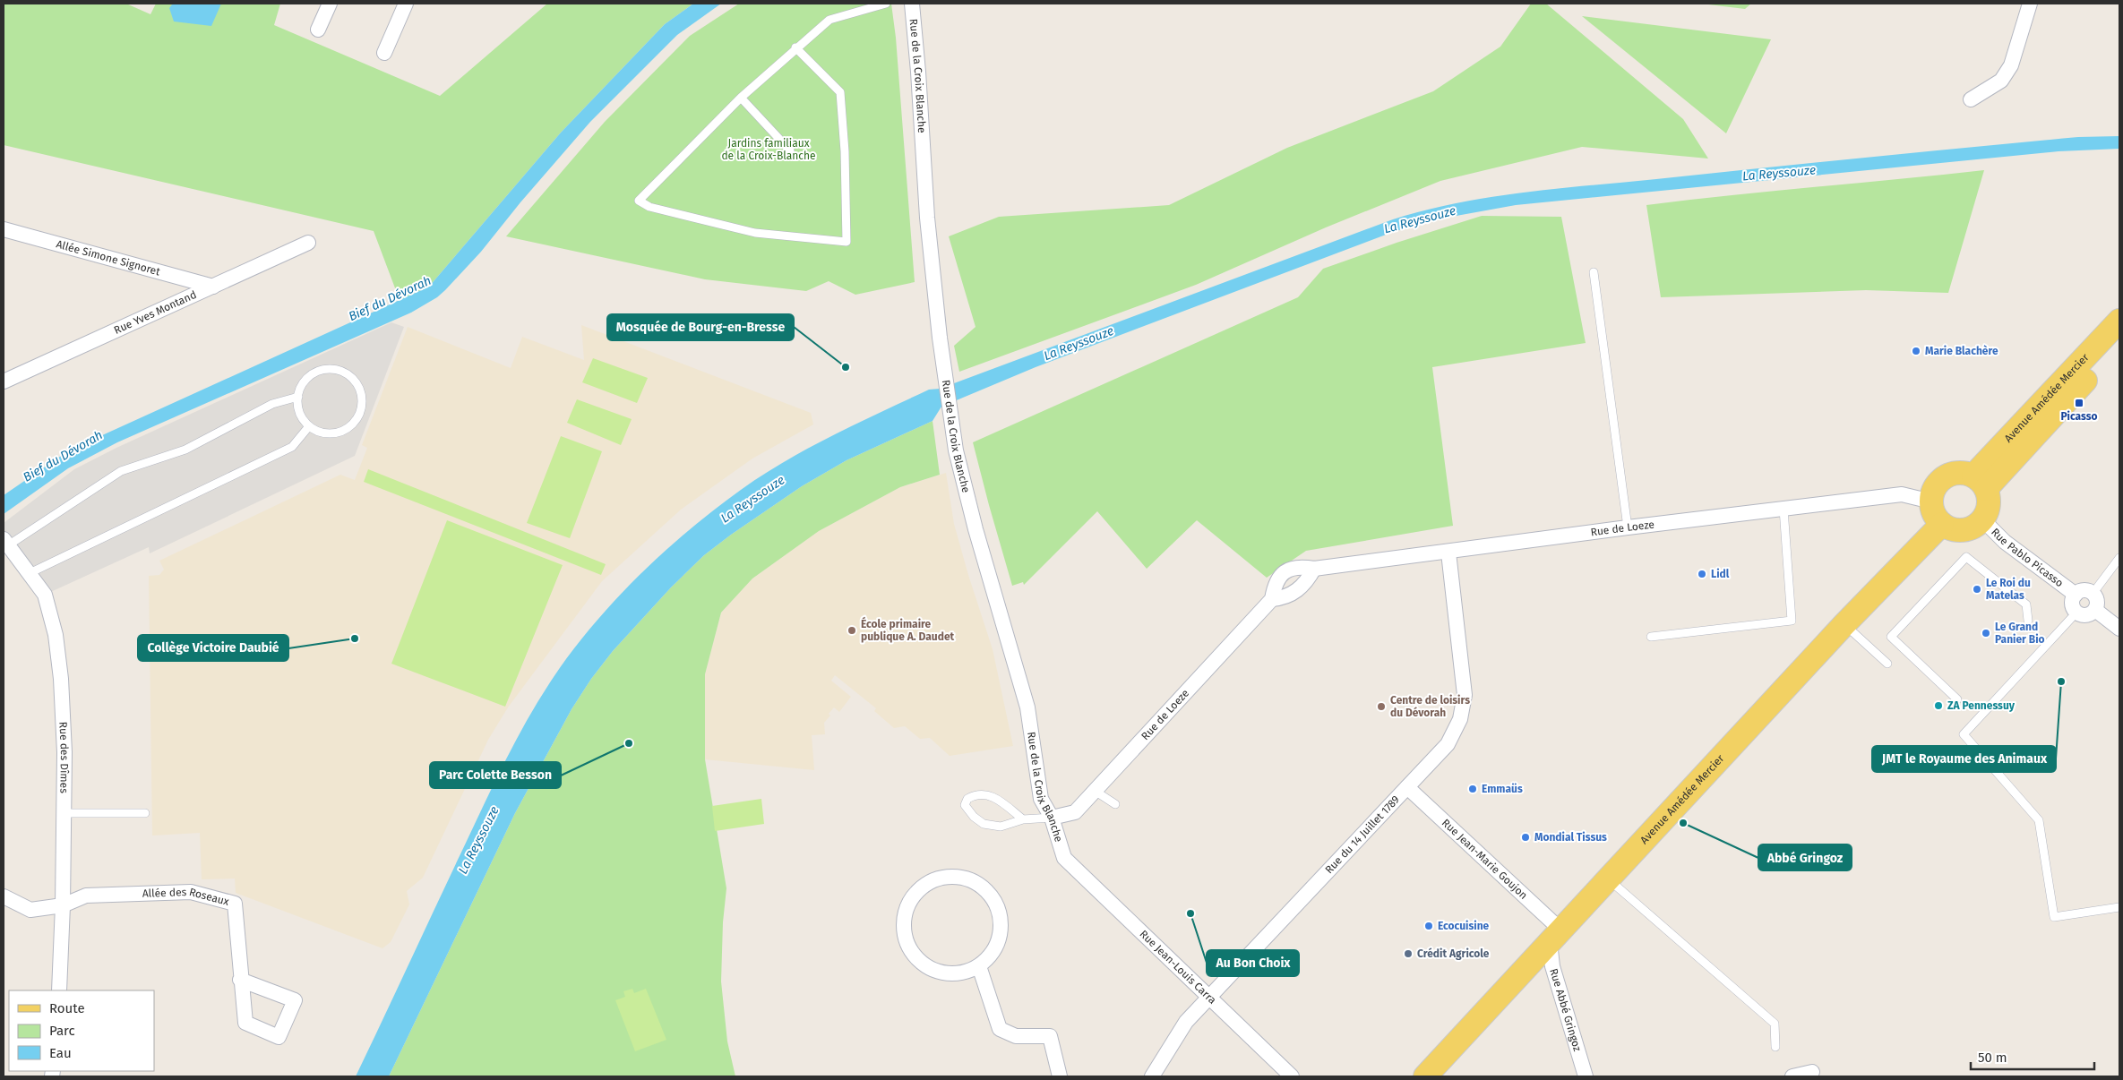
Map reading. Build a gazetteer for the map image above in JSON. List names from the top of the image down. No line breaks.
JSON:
{"streets":{"main road":["Avenue Amédée Mercier"],"street":["Rue de la Croix Blanche","Allée Simone Signoret","Rue Yves Montand","Rue de Loeze","Rue Pablo Picasso","Rue des Dîmes","Rue du 14 Juillet 1789","Rue Jean-Marie Goujon","Allée des Roseaux","Rue Jean-Louis Carra","Rue Abbé Gringoz"]},"crossings":[["Rue de la Croix Blanche","Rue de Loeze"],["Rue de la Croix Blanche","Rue Jean-Louis Carra"],["Allée Simone Signoret","Rue Yves Montand"],["Avenue Amédée Mercier","Rue de Loeze"],["Avenue Amédée Mercier","Rue Pablo Picasso"],["Avenue Amédée Mercier","Rue Jean-Marie Goujon"],["Avenue Amédée Mercier","Rue Abbé Gringoz"],["Rue de Loeze","Rue Pablo Picasso"],["Rue de Loeze","Rue du 14 Juillet 1789"],["Rue des Dîmes","Allée des Roseaux"],["Rue du 14 Juillet 1789","Rue Jean-Marie Goujon"],["Rue du 14 Juillet 1789","Rue Jean-Louis Carra"],["Rue Jean-Marie Goujon","Rue Abbé Gringoz"]],"water":["La Reyssouze","Bief du Dévorah"],"parks":["Jardins familiaux de la Croix-Blanche"],"places":{"other":["Marie Blachère","Mosquée de Bourg-en-Bresse","Lidl","Le Roi du Matelas","École primaire publique A. Daudet","Le Grand Panier Bio","Collège Victoire Daubié","JMT le Royaume des Animaux","ZA Pennessuy","Centre de loisirs du Dévorah","Parc Colette Besson","Emmaüs","Abbé Gringoz","Mondial Tissus","Au Bon Choix","Ecocuisine","Crédit Agricole"],"transit":["Picasso"]},"legend":["Route","Parc","Eau"],"scale_bar":"50 m"}
